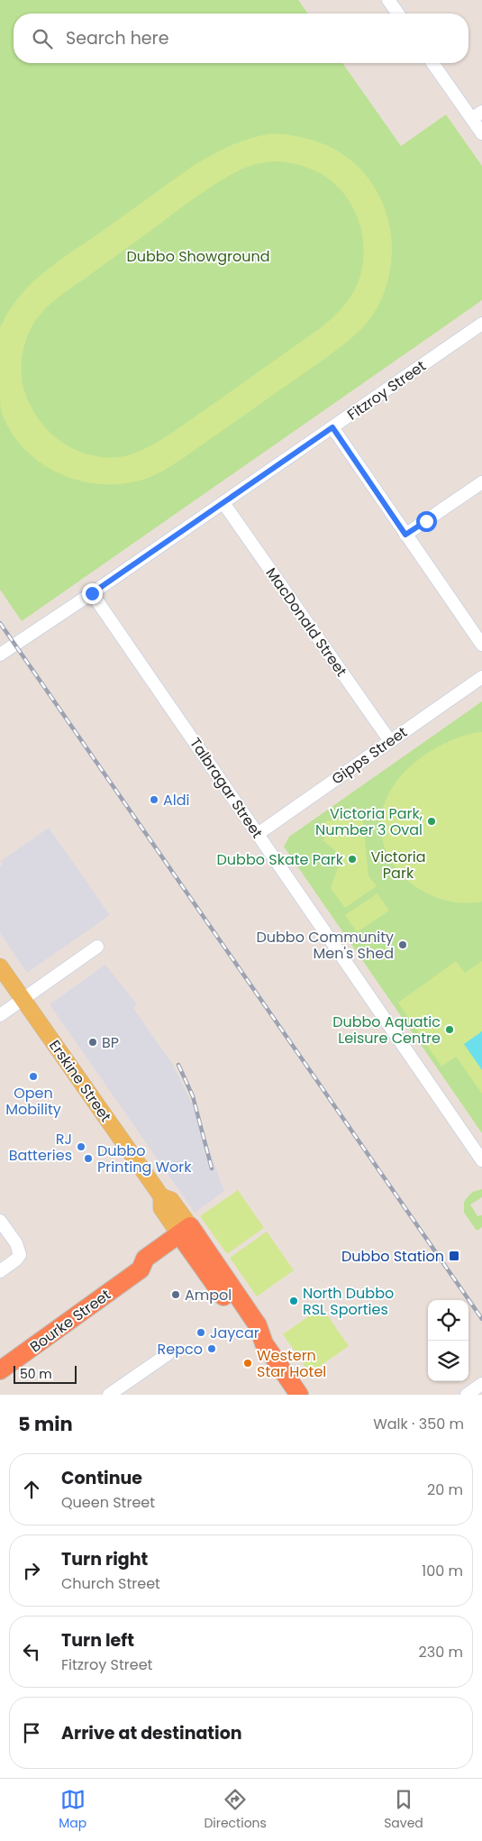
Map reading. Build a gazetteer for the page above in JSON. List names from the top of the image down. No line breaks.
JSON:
{"streets":{"highway":["Erskine Street","Bourke Street"],"street":["Fitzroy Street","MacDonald Street","Gipps Street","Talbragar Street"]},"crossings":[["Fitzroy Street","MacDonald Street"],["Fitzroy Street","Talbragar Street"],["MacDonald Street","Gipps Street"],["Gipps Street","Talbragar Street"],["Erskine Street","Bourke Street"]],"parks":["Dubbo Showground","Victoria Park"],"places":{"other":["Aldi","Victoria Park, Number 3 Oval","Dubbo Skate Park","Dubbo Community Men's Shed","Dubbo Aquatic Leisure Centre","BP","Open Mobility","RJ Batteries","Dubbo Printing Work","Ampol","North Dubbo RSL Sporties","Jaycar","Repco","Western Star Hotel"],"transit":["Dubbo Station"]},"scale_bar":"50 m","page":{"search":"Search here","scale":"50 m","heading":["5 min","Walk · 350 m"],"list":[["Continue","Queen Street","20 m"],["Turn right","Church Street","100 m"],["Turn left","Fitzroy Street","230 m"],"Arrive at destination"],"nav":["Map","Directions","Saved"]}}
